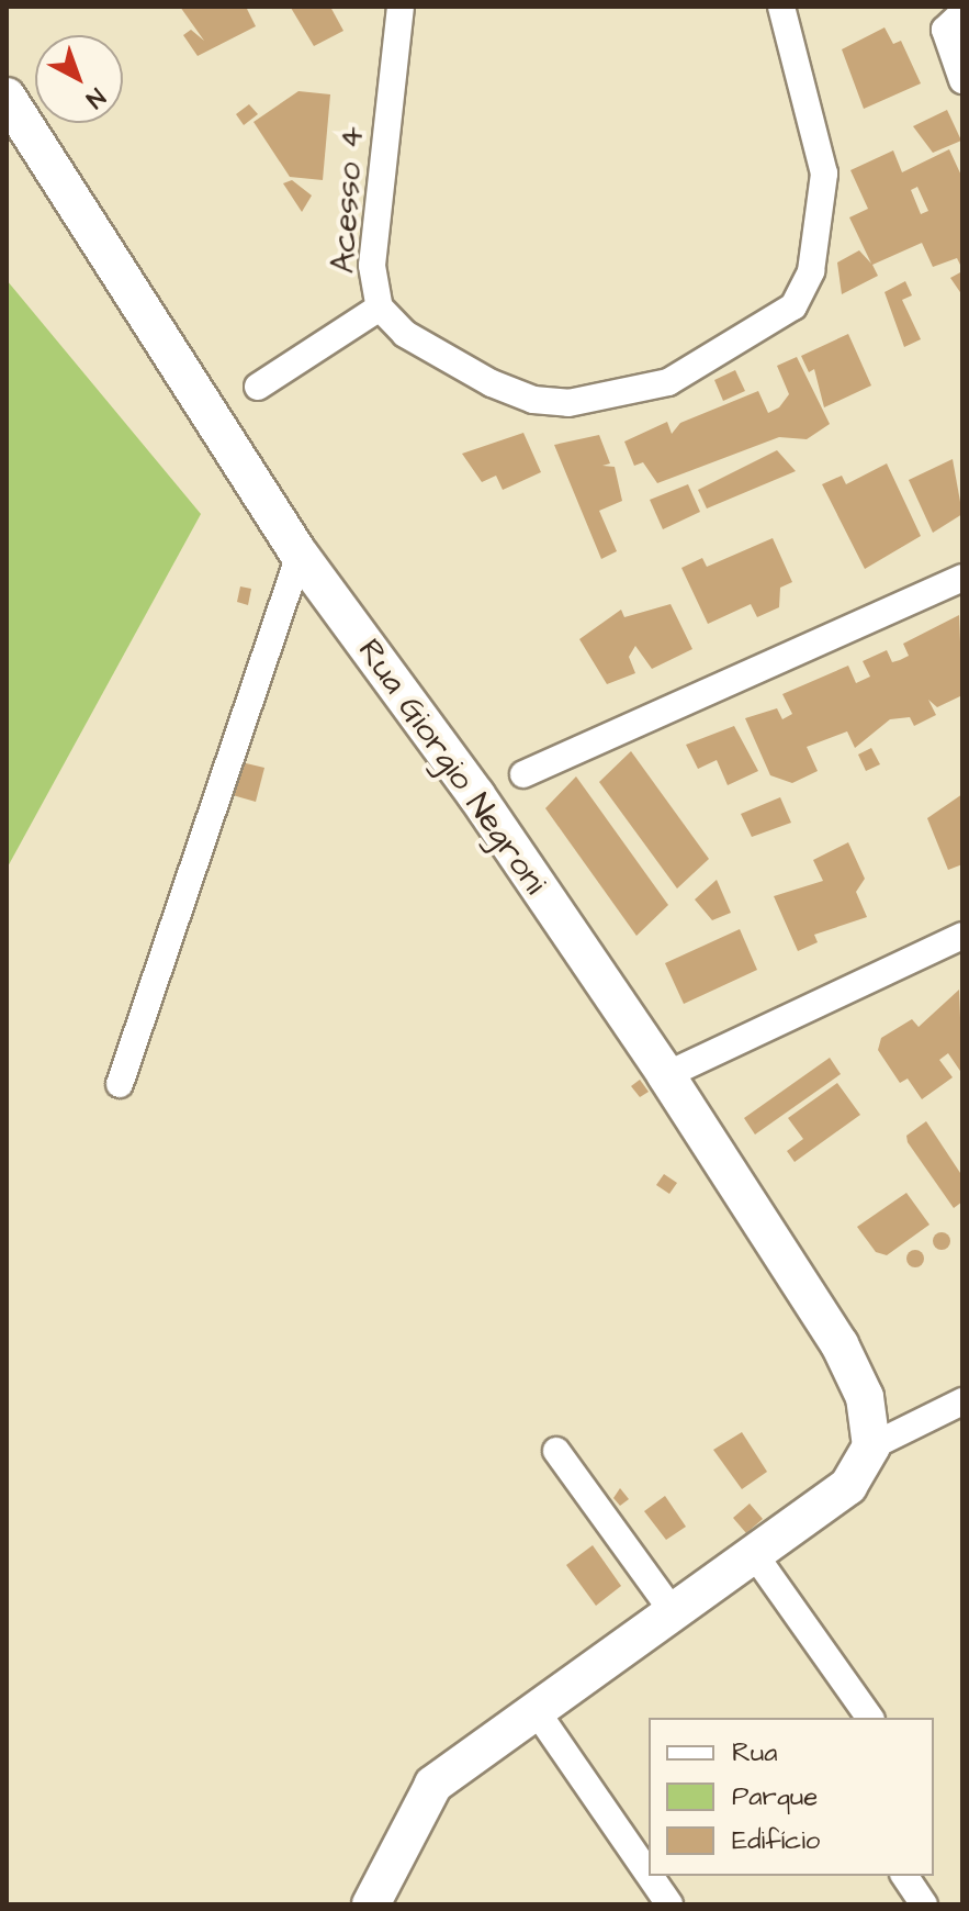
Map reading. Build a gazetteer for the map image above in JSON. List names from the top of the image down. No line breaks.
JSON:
{"streets":{"street":["Acesso 4","Rua Giorgio Negroni"]},"legend":["Rua","Parque","Edifício"],"north":"bottom right"}
